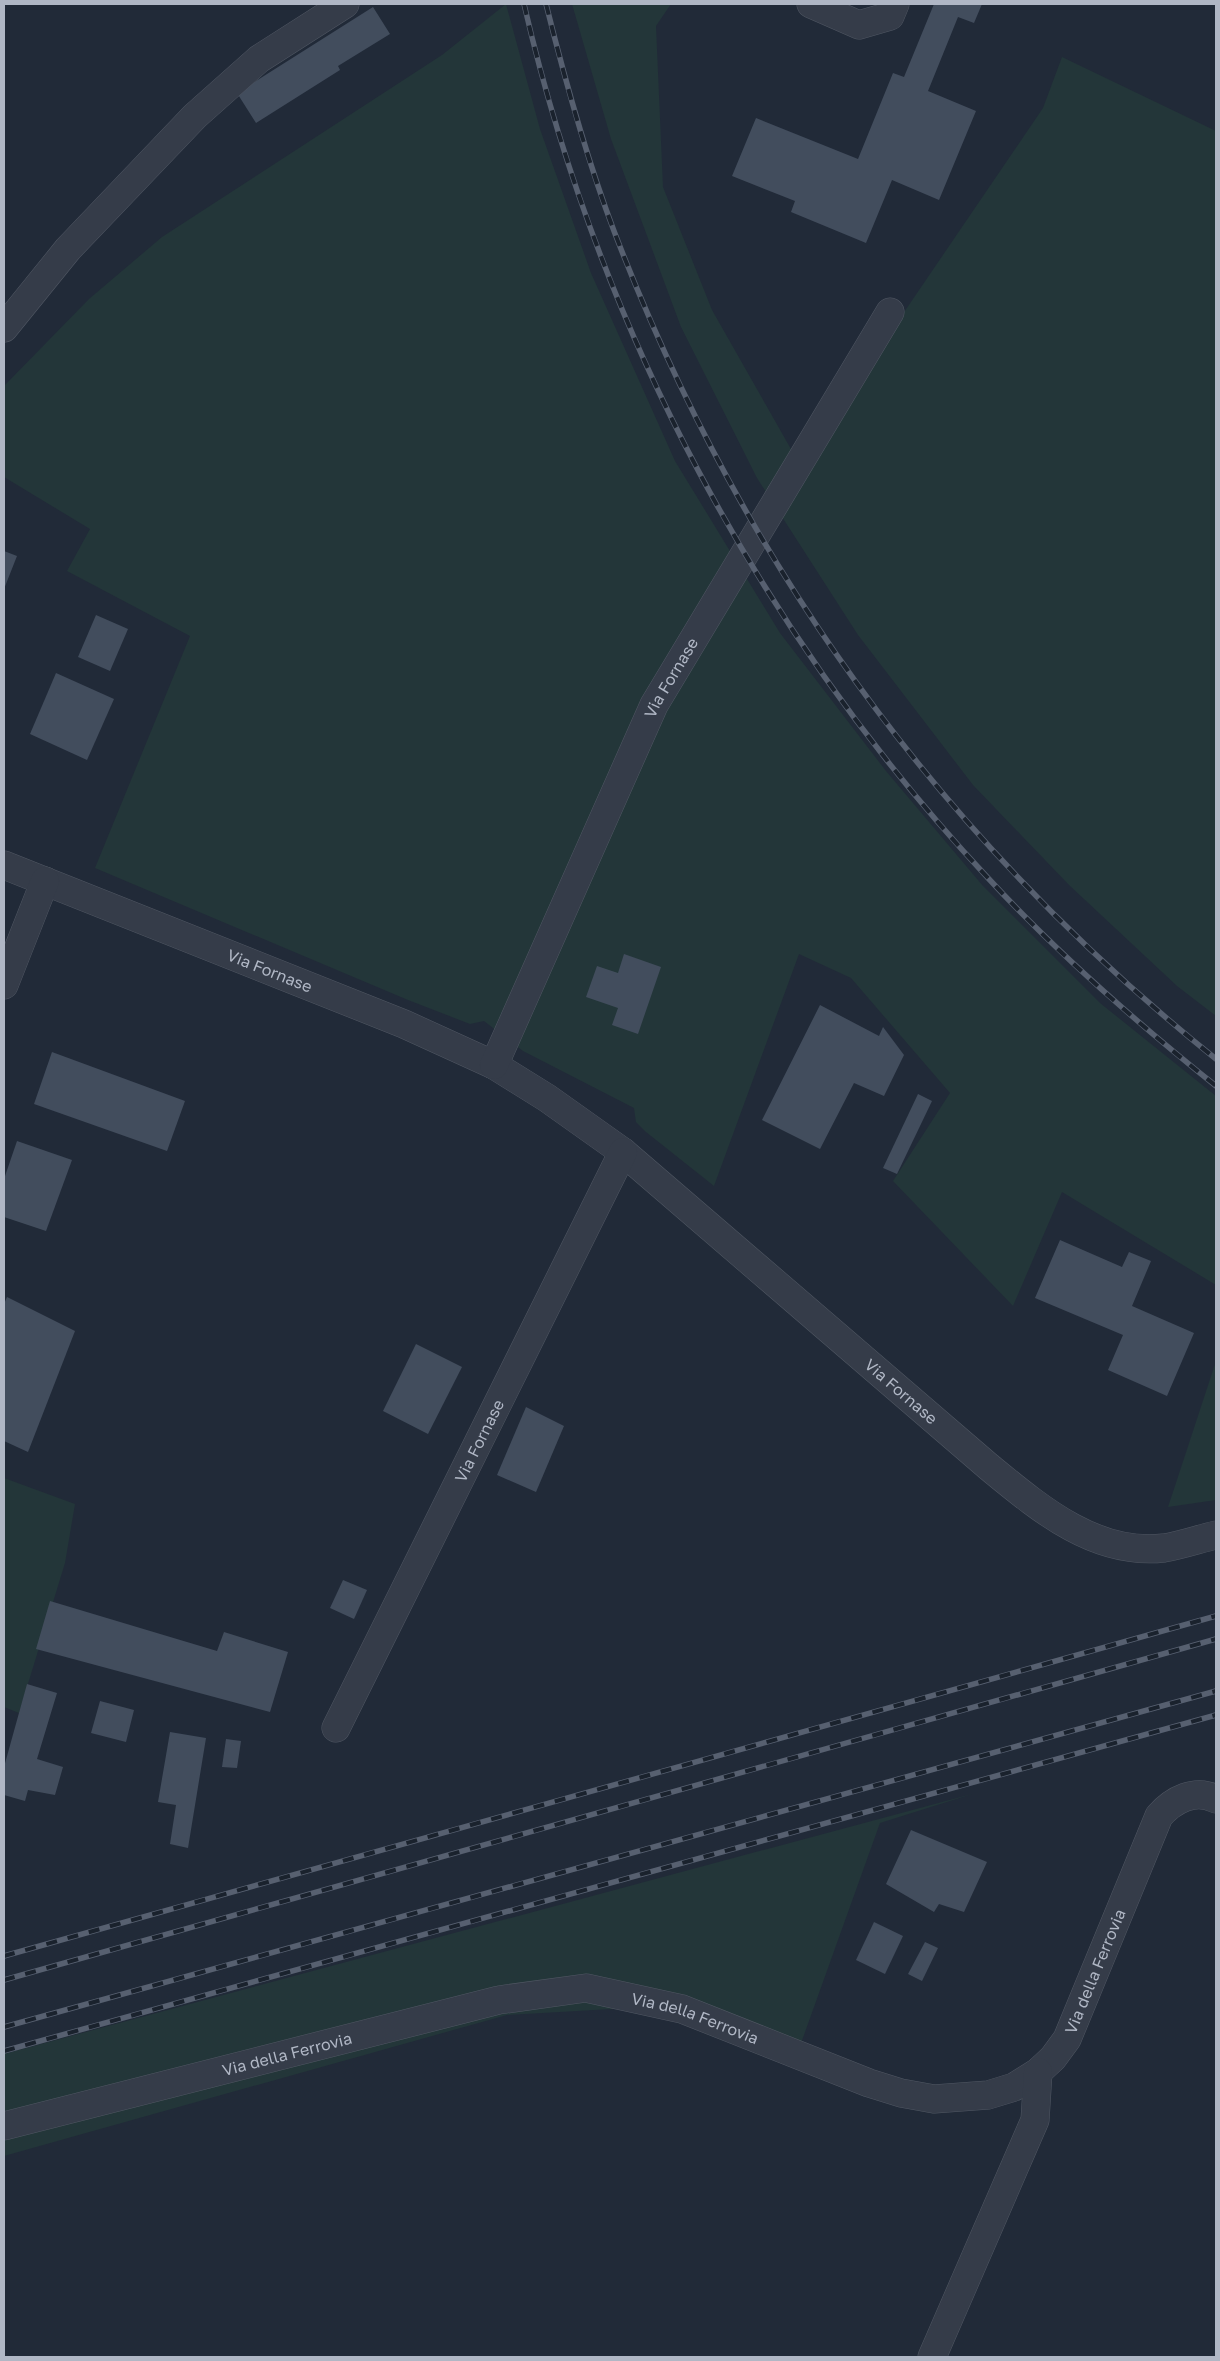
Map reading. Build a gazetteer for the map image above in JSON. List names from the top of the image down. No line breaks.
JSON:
{"streets":{"street":["Via Fornase","Via della Ferrovia"]}}
